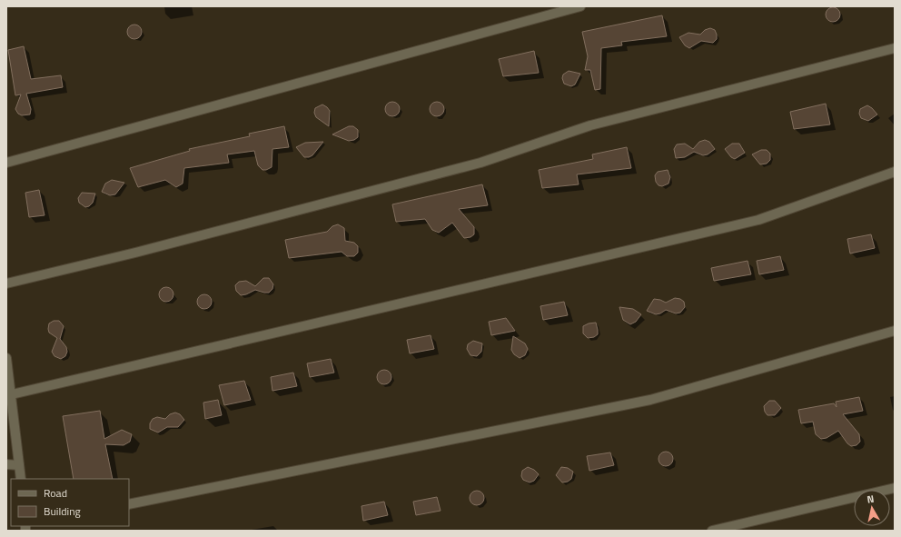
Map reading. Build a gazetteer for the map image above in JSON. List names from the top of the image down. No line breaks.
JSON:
{"legend":["Road","Building"],"north":"top"}
